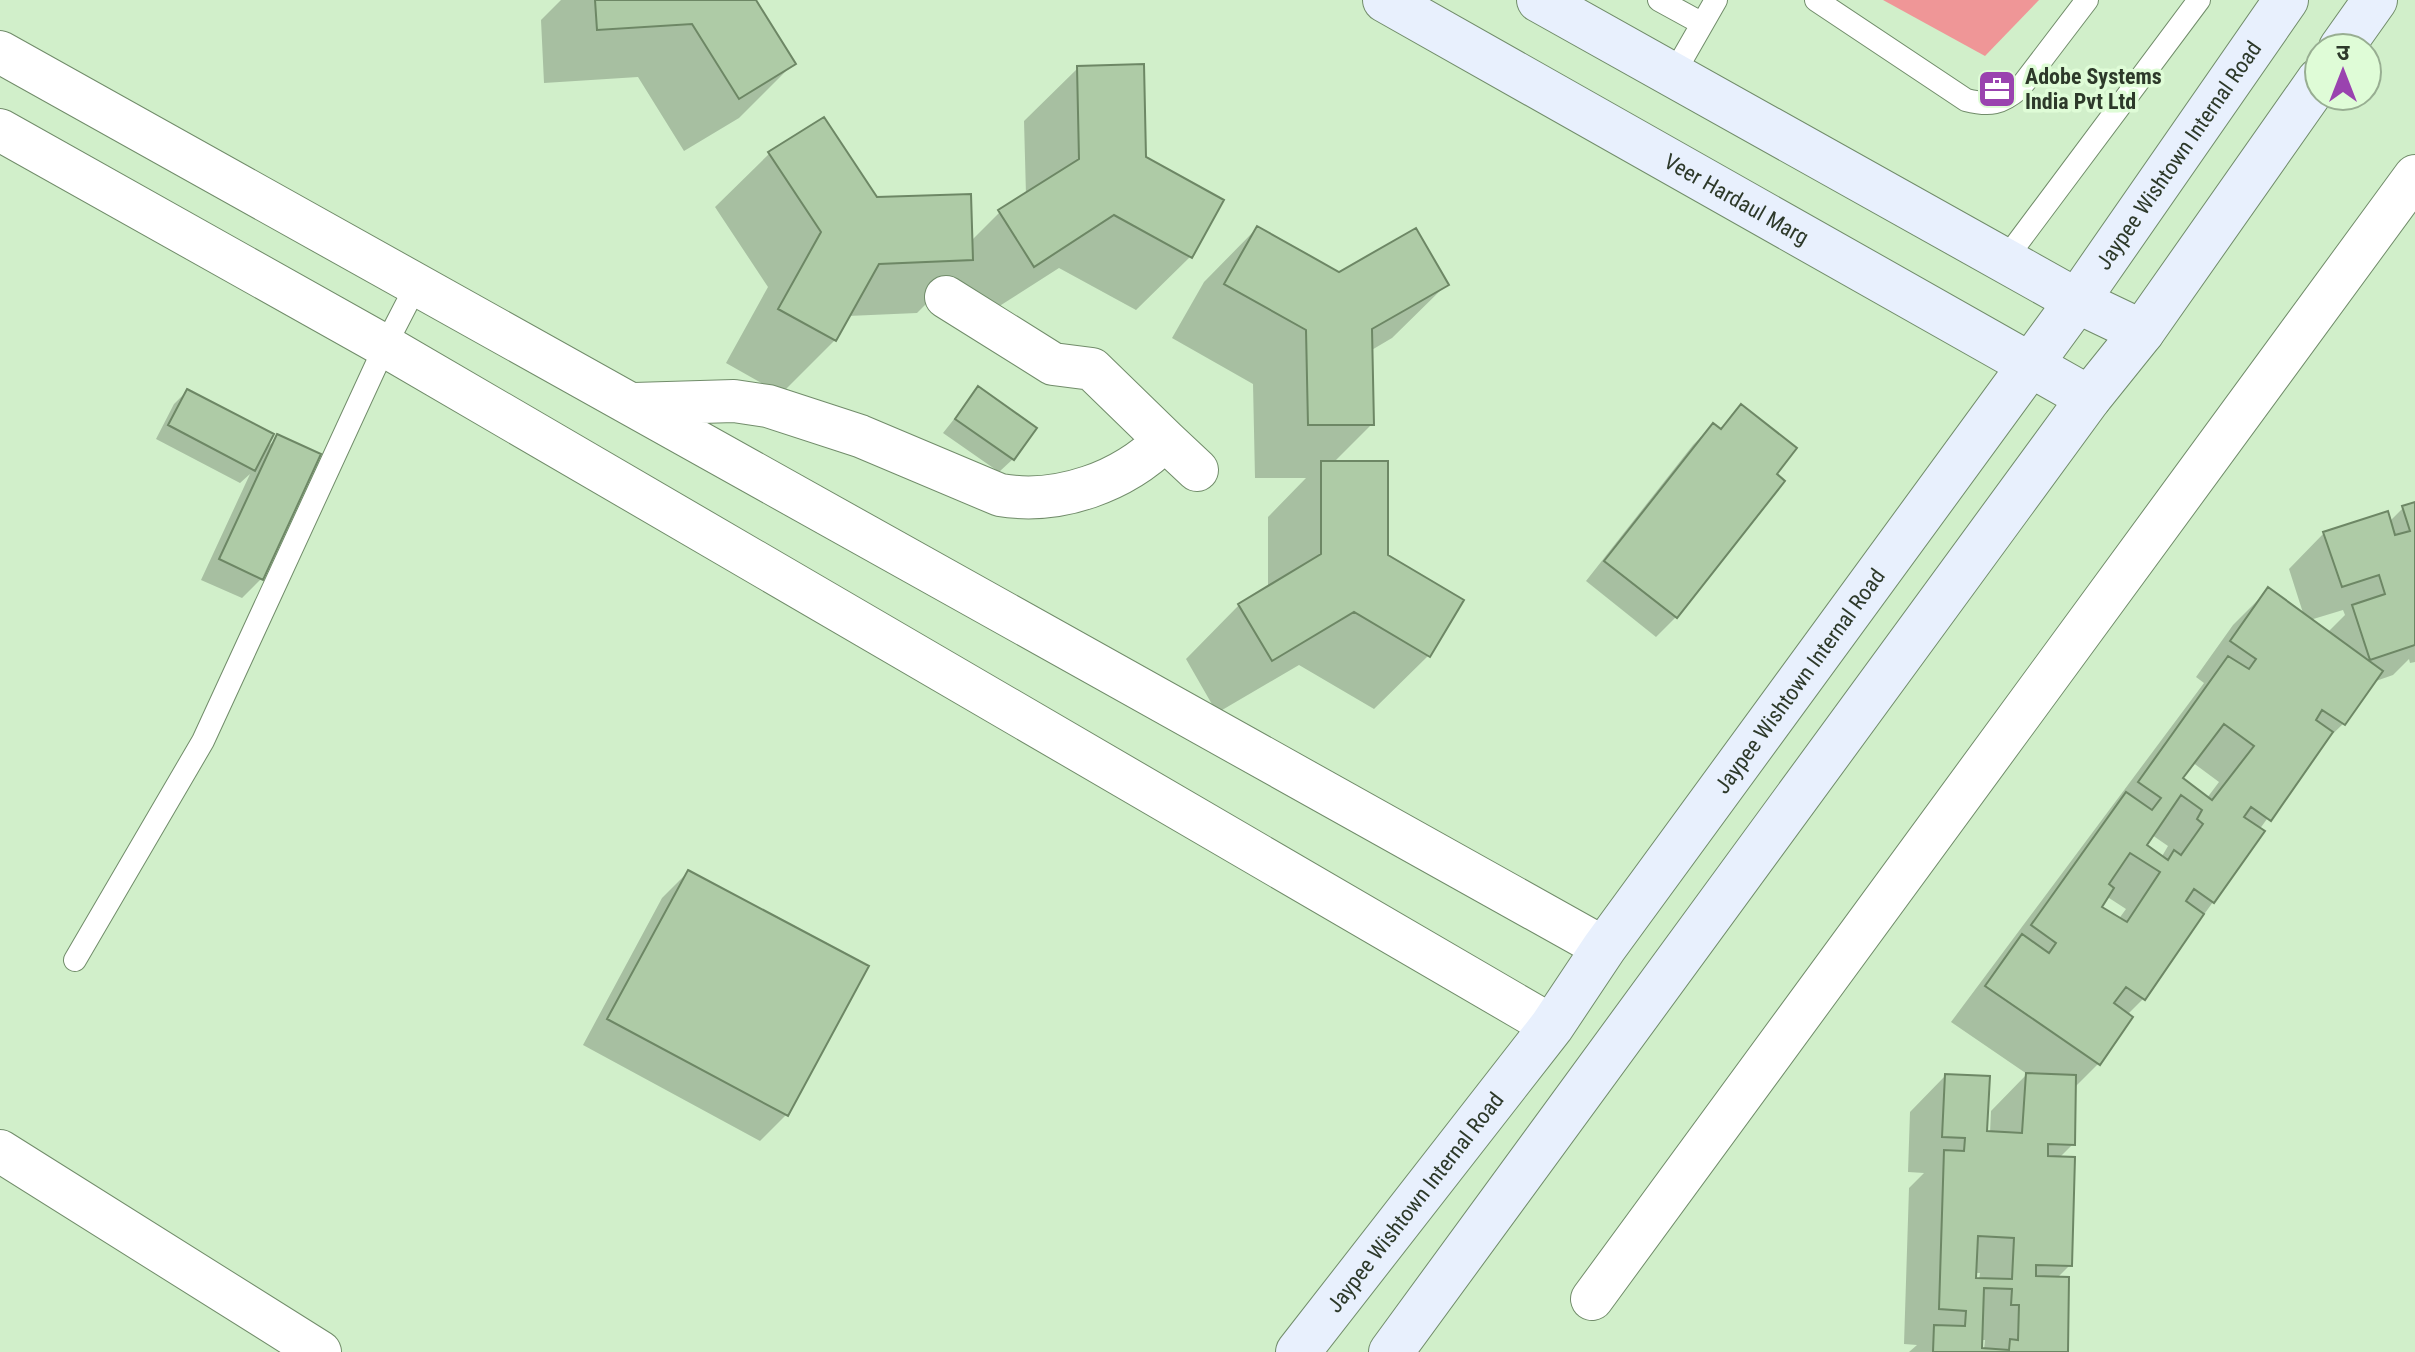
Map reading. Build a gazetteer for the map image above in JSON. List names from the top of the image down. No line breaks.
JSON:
{"streets":{"street":["Jaypee Wishtown Internal Road","Veer Hardaul Marg"]},"crossings":[["Jaypee Wishtown Internal Road","Veer Hardaul Marg"]],"places":{"office":["Adobe Systems India Pvt Ltd"]},"north":"top"}
